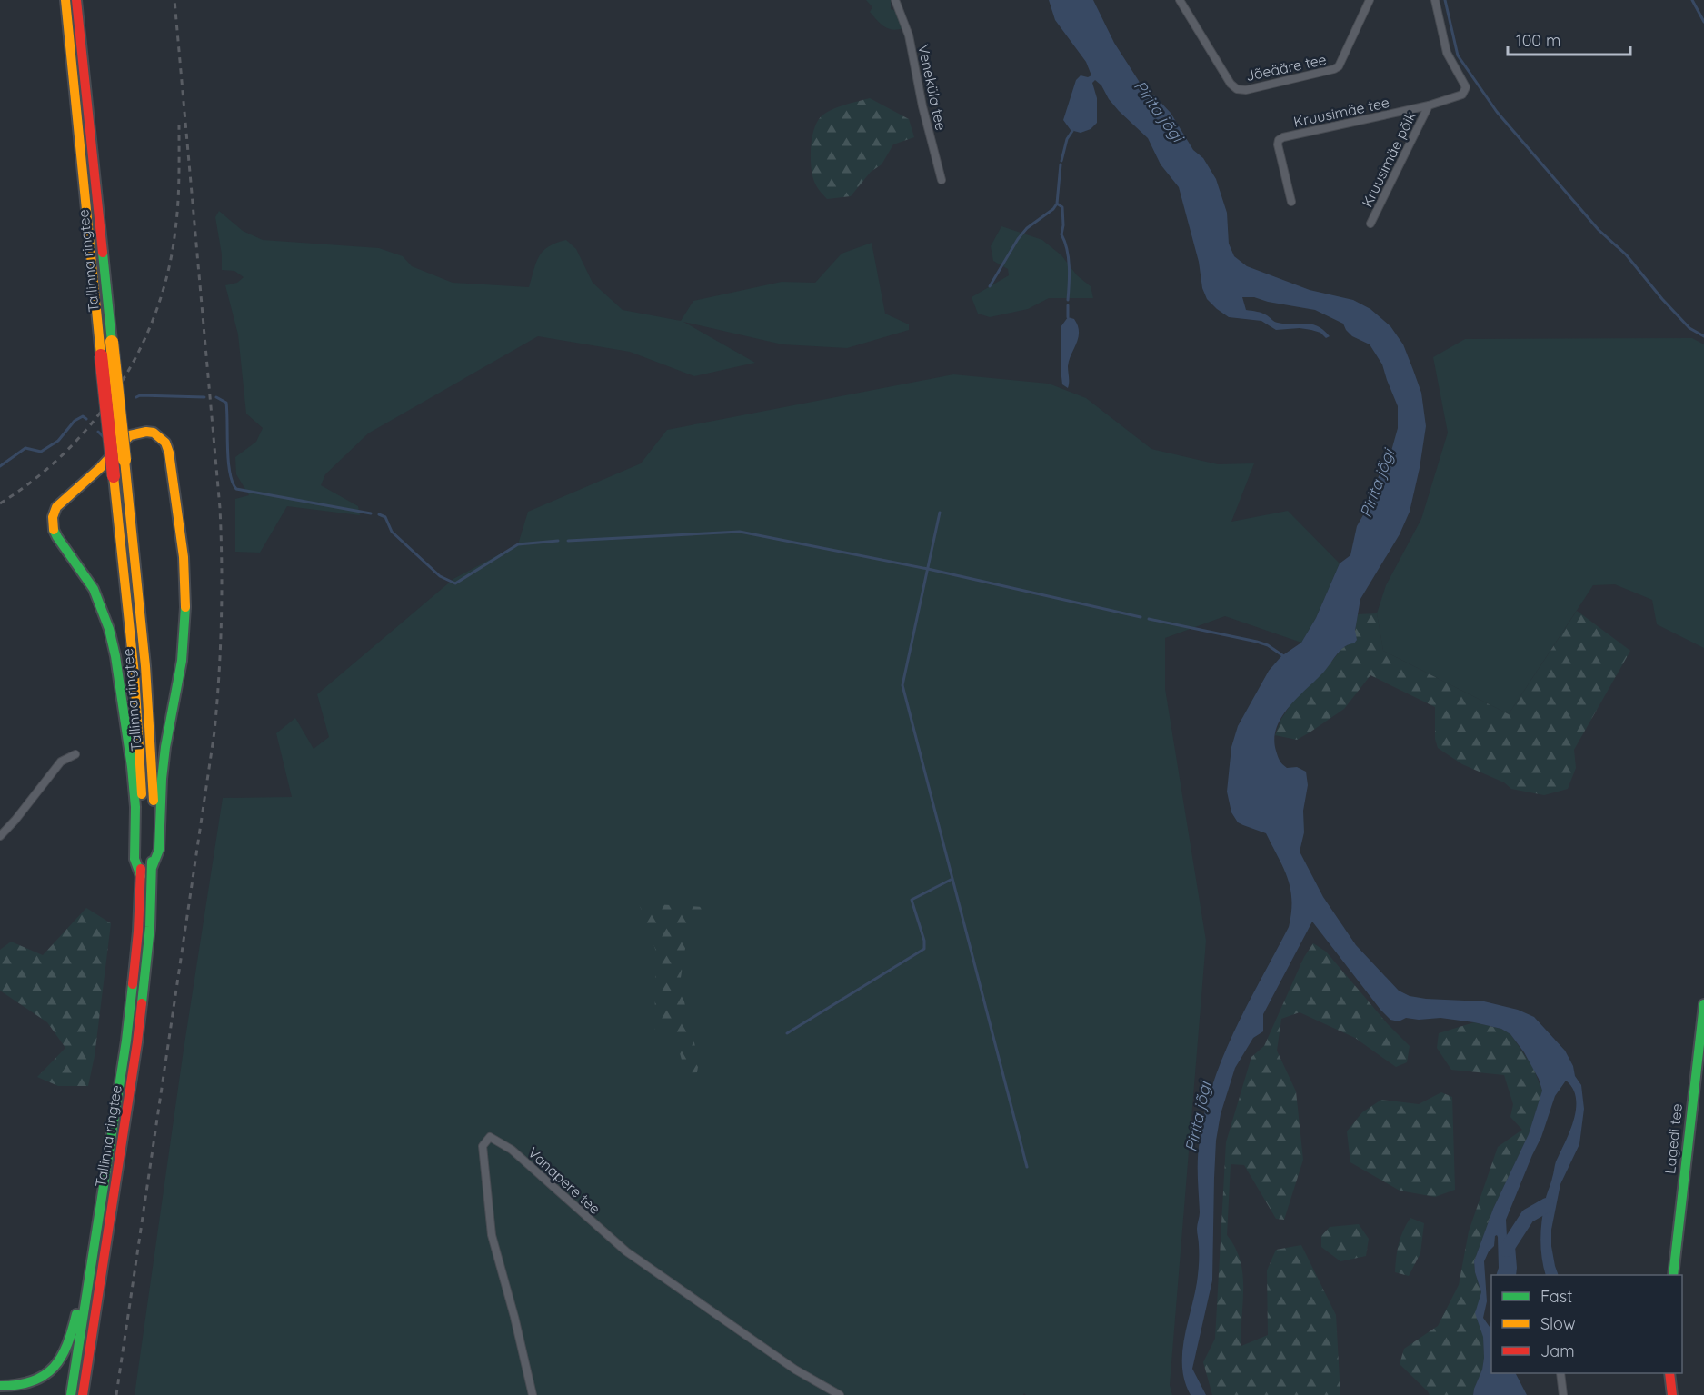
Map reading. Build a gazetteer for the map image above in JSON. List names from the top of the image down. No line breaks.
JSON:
{"streets":{"main road":["Tallinna ringtee","Lagedi tee"],"street":["Jõeääre tee","Veneküla tee","Kruusimäe tee","Kruusimäe põik","Vanapere tee"]},"crossings":[["Kruusimäe tee","Kruusimäe põik"]],"water":["Pirita jõgi"],"legend":["Fast","Slow","Jam"],"scale_bar":"100 m"}
